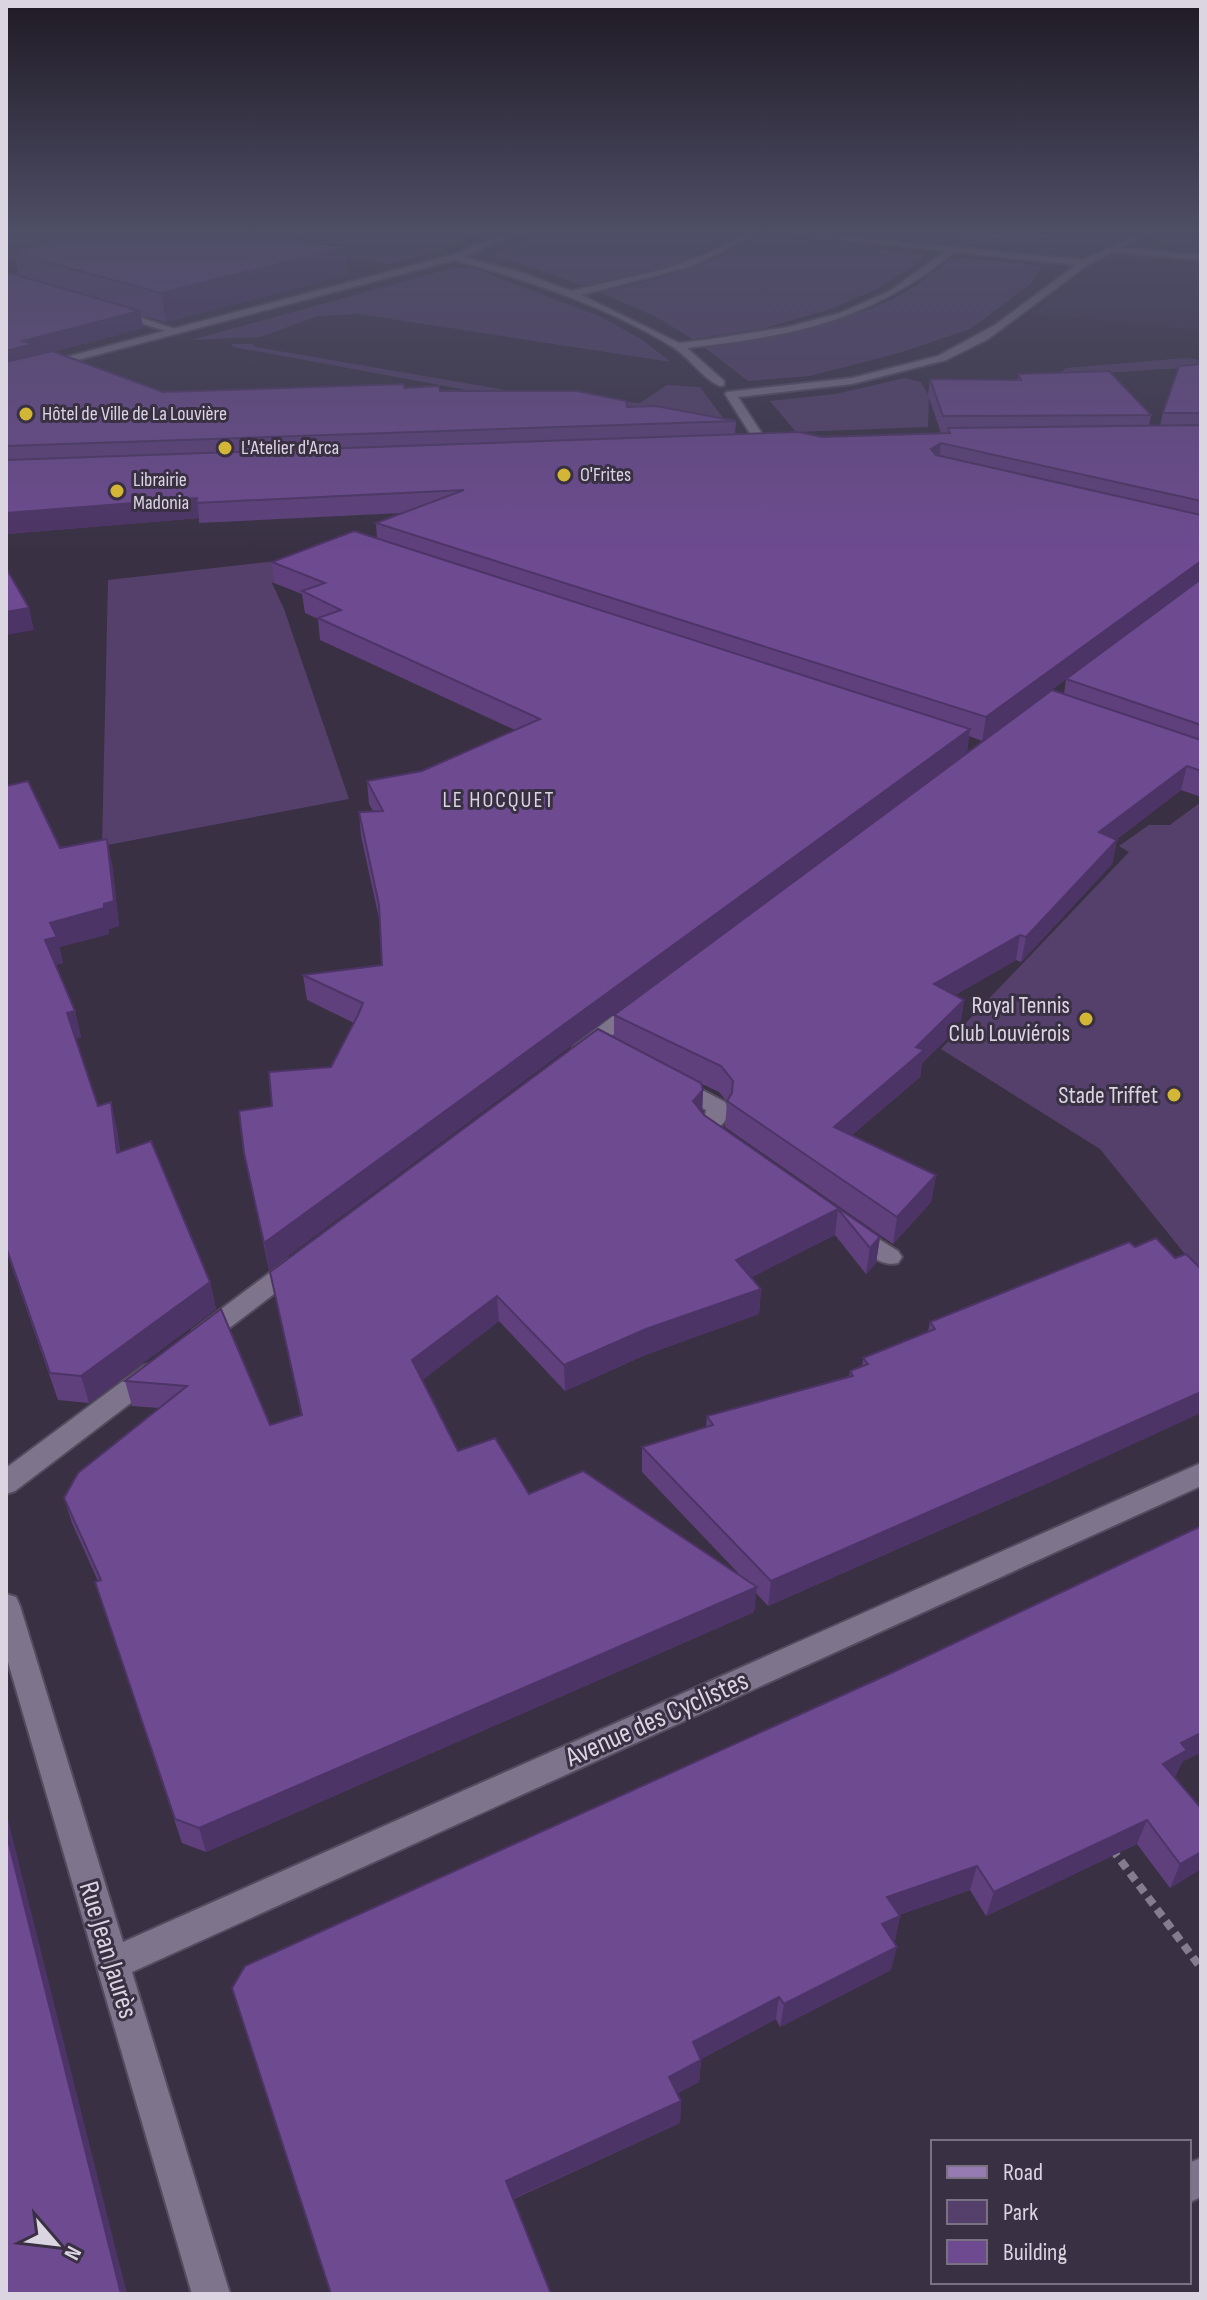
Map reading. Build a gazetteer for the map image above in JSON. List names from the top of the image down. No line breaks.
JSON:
{"streets":{"street":["Avenue des Cyclistes","Rue Jean Jaurès"]},"crossings":[["Avenue des Cyclistes","Rue Jean Jaurès"]],"districts":["LE HOCQUET"],"places":["Hôtel de Ville de La Louvière","L'Atelier d'Arca","O'Frites","Librairie Madonia","Royal Tennis Club Louviérois","Stade Triffet"],"legend":["Road","Park","Building"],"north":"bottom right"}
